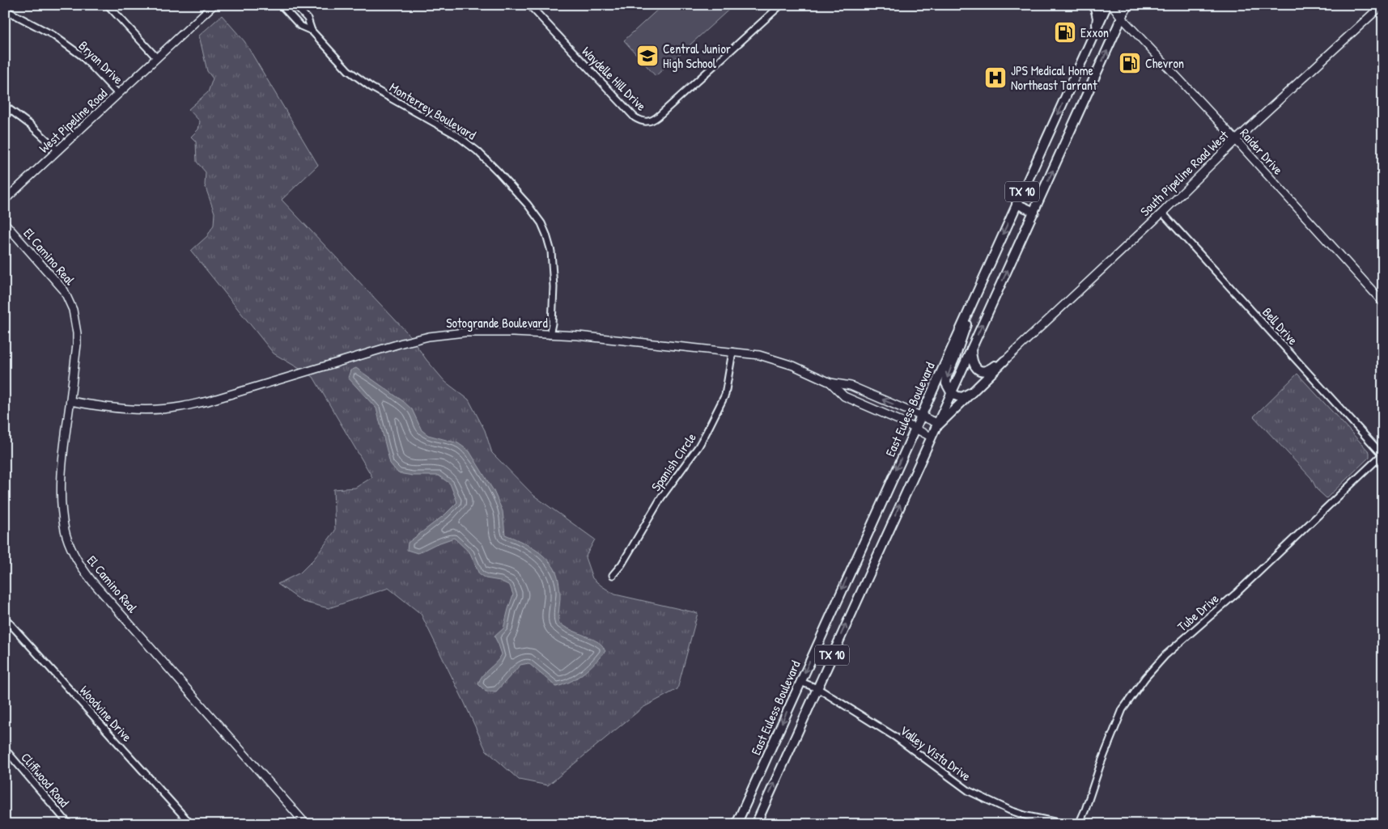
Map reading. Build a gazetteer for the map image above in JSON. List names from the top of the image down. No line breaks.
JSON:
{"streets":{"main road":["TX 10","East Euless Boulevard"],"street":["Bryan Drive","Waydelle Hill Drive","Monterrey Boulevard","West Pipeline Road","Raider Drive","South Pipeline Road West","El Camino Real","Sotogrande Boulevard","Bell Drive","Spanish Circle","Tube Drive","Woodvine Drive","Valley Vista Drive","Cliffwood Road"]},"crossings":[["Bryan Drive","West Pipeline Road"],["Monterrey Boulevard","Sotogrande Boulevard"],["Raider Drive","South Pipeline Road West"],["Raider Drive","TX 10"],["Raider Drive","East Euless Boulevard"],["South Pipeline Road West","Bell Drive"],["TX 10","Sotogrande Boulevard"],["TX 10","Valley Vista Drive"],["El Camino Real","Sotogrande Boulevard"],["Sotogrande Boulevard","East Euless Boulevard"],["Sotogrande Boulevard","Spanish Circle"],["Bell Drive","Tube Drive"],["East Euless Boulevard","Valley Vista Drive"]],"places":{"fuel station":["Exxon","Chevron"],"school or university":["Central Junior High School"],"hospital":["JPS Medical Home Northeast Tarrant"]}}
